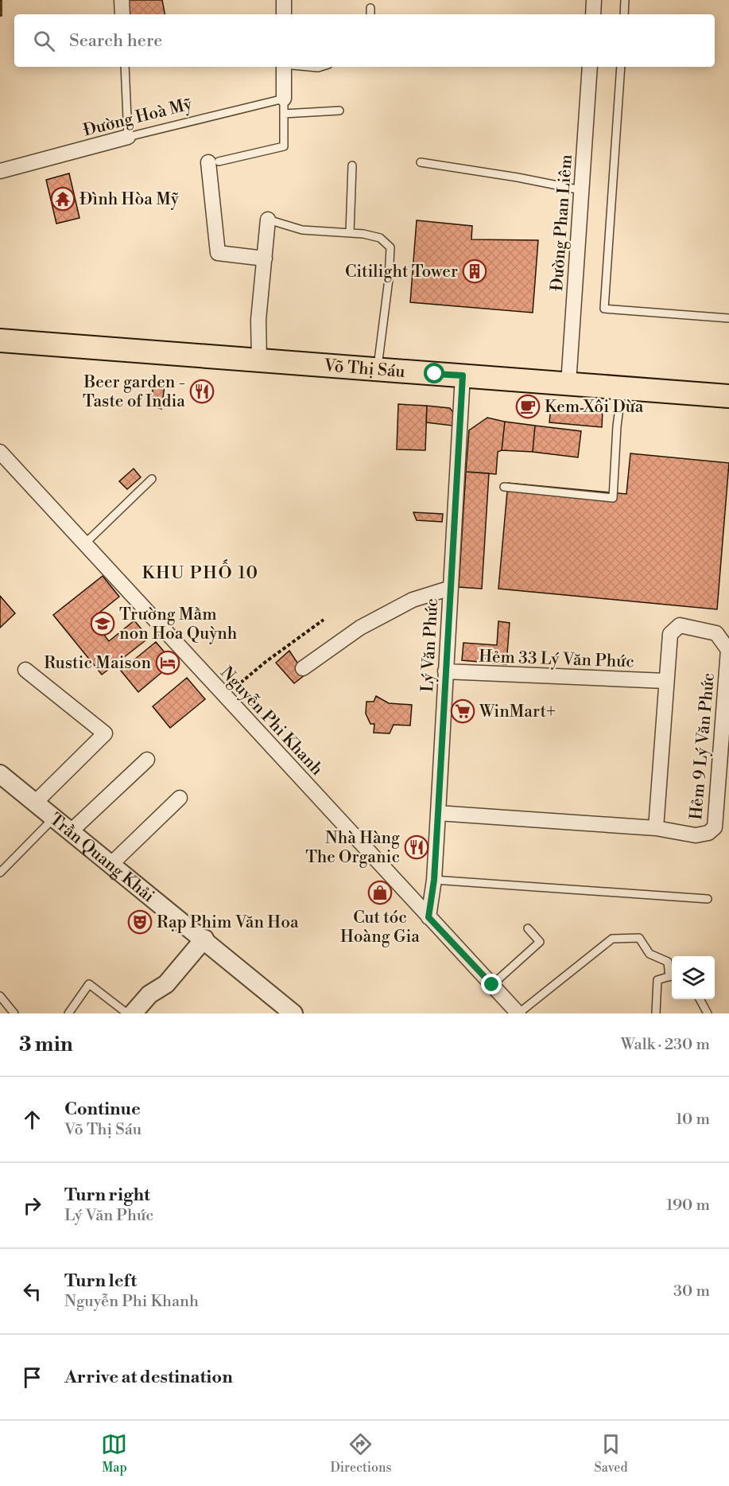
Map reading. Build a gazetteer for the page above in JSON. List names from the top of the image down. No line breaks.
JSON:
{"streets":{"main road":["Võ Thị Sáu"],"street":["Đường Hoà Mỹ","Đường Phan Liêm","Lý Văn Phức","Hẻm 33 Lý Văn Phức","Nguyễn Phi Khanh","Hẻm 9 Lý Văn Phức","Trần Quang Khải"]},"crossings":[["Đường Phan Liêm","Võ Thị Sáu"],["Võ Thị Sáu","Lý Văn Phức"],["Lý Văn Phức","Hẻm 33 Lý Văn Phức"],["Lý Văn Phức","Nguyễn Phi Khanh"],["Lý Văn Phức","Hẻm 9 Lý Văn Phức"],["Hẻm 33 Lý Văn Phức","Hẻm 9 Lý Văn Phức"]],"districts":["KHU PHỐ 10"],"places":{"temple":["Đình Hòa Mỹ"],"building":["Citilight Tower"],"restaurant":["Beer garden - Taste of India","Nhà Hàng The Organic"],"cafe":["Kem Xôi Dừa"],"school or university":["Trường Mầm non Hoa Quỳnh"],"hotel":["Rustic Maison"],"supermarket":["WinMart+"],"shop":["Cut tóc Hoàng Gia"],"theatre":["Rạp Phim Văn Hoa"]},"page":{"search":"Search here","heading":["3 min","Walk · 230 m"],"list":[["Continue","Võ Thị Sáu","10 m"],["Turn right","Lý Văn Phức","190 m"],["Turn left","Nguyễn Phi Khanh","30 m"],"Arrive at destination"],"nav":["Map","Directions","Saved"]}}
